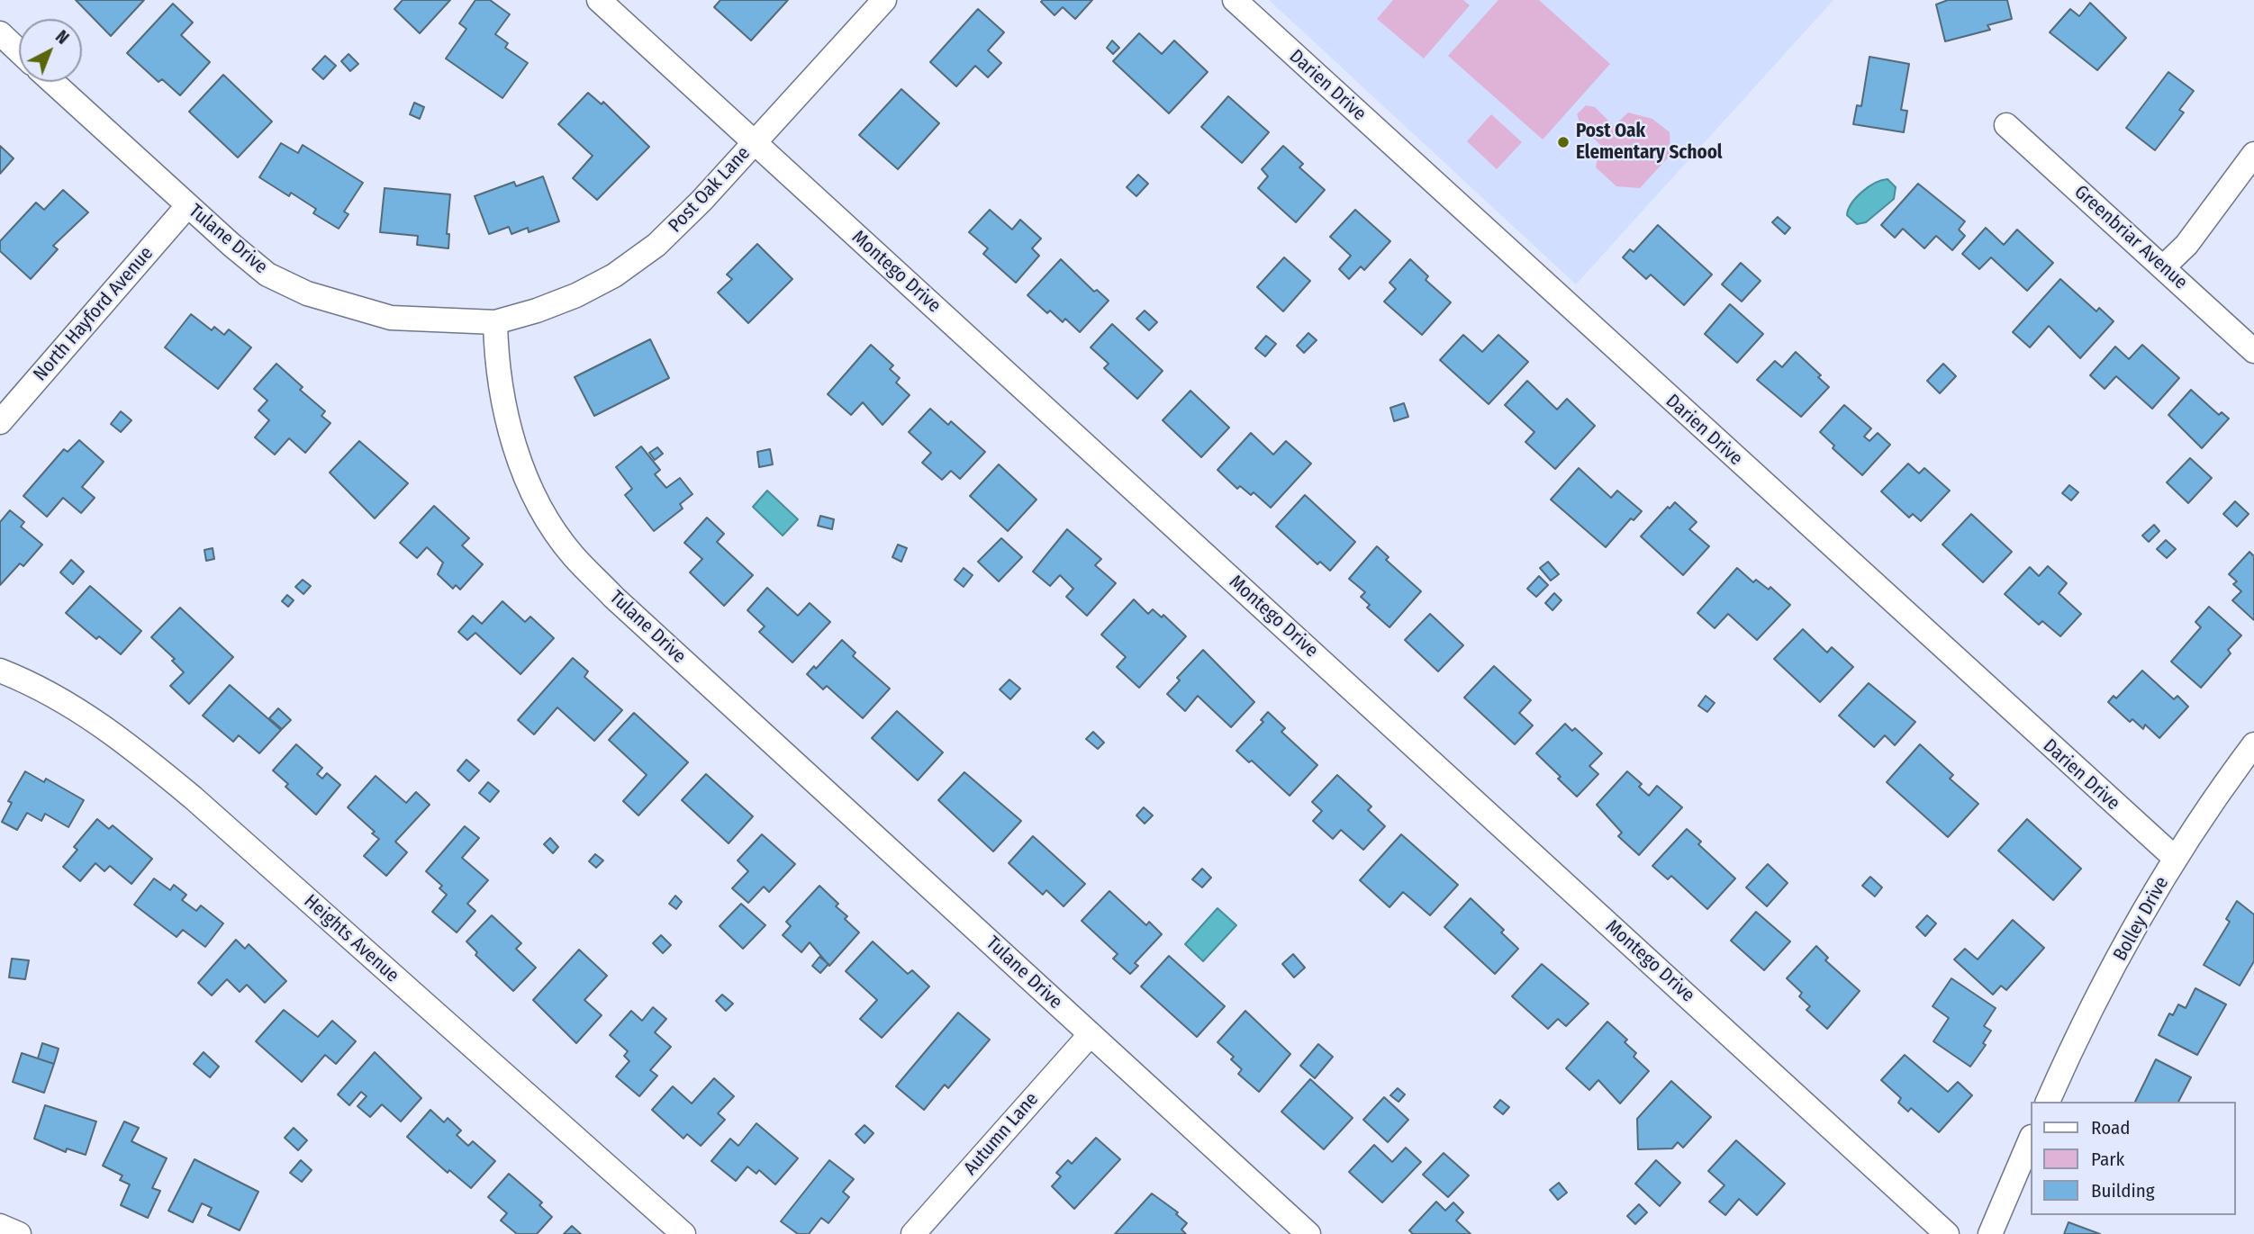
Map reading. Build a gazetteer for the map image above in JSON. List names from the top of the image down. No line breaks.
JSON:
{"streets":{"street":["Darien Drive","Post Oak Lane","Greenbriar Avenue","Tulane Drive","Montego Drive","North Hayford Avenue","Bolley Drive","Heights Avenue","Autumn Lane"]},"crossings":[["Darien Drive","Bolley Drive"],["Post Oak Lane","Tulane Drive"],["Post Oak Lane","Montego Drive"],["Tulane Drive","North Hayford Avenue"],["Tulane Drive","Autumn Lane"]],"places":["Post Oak Elementary School"],"legend":["Road","Park","Building"],"north":"top right"}
